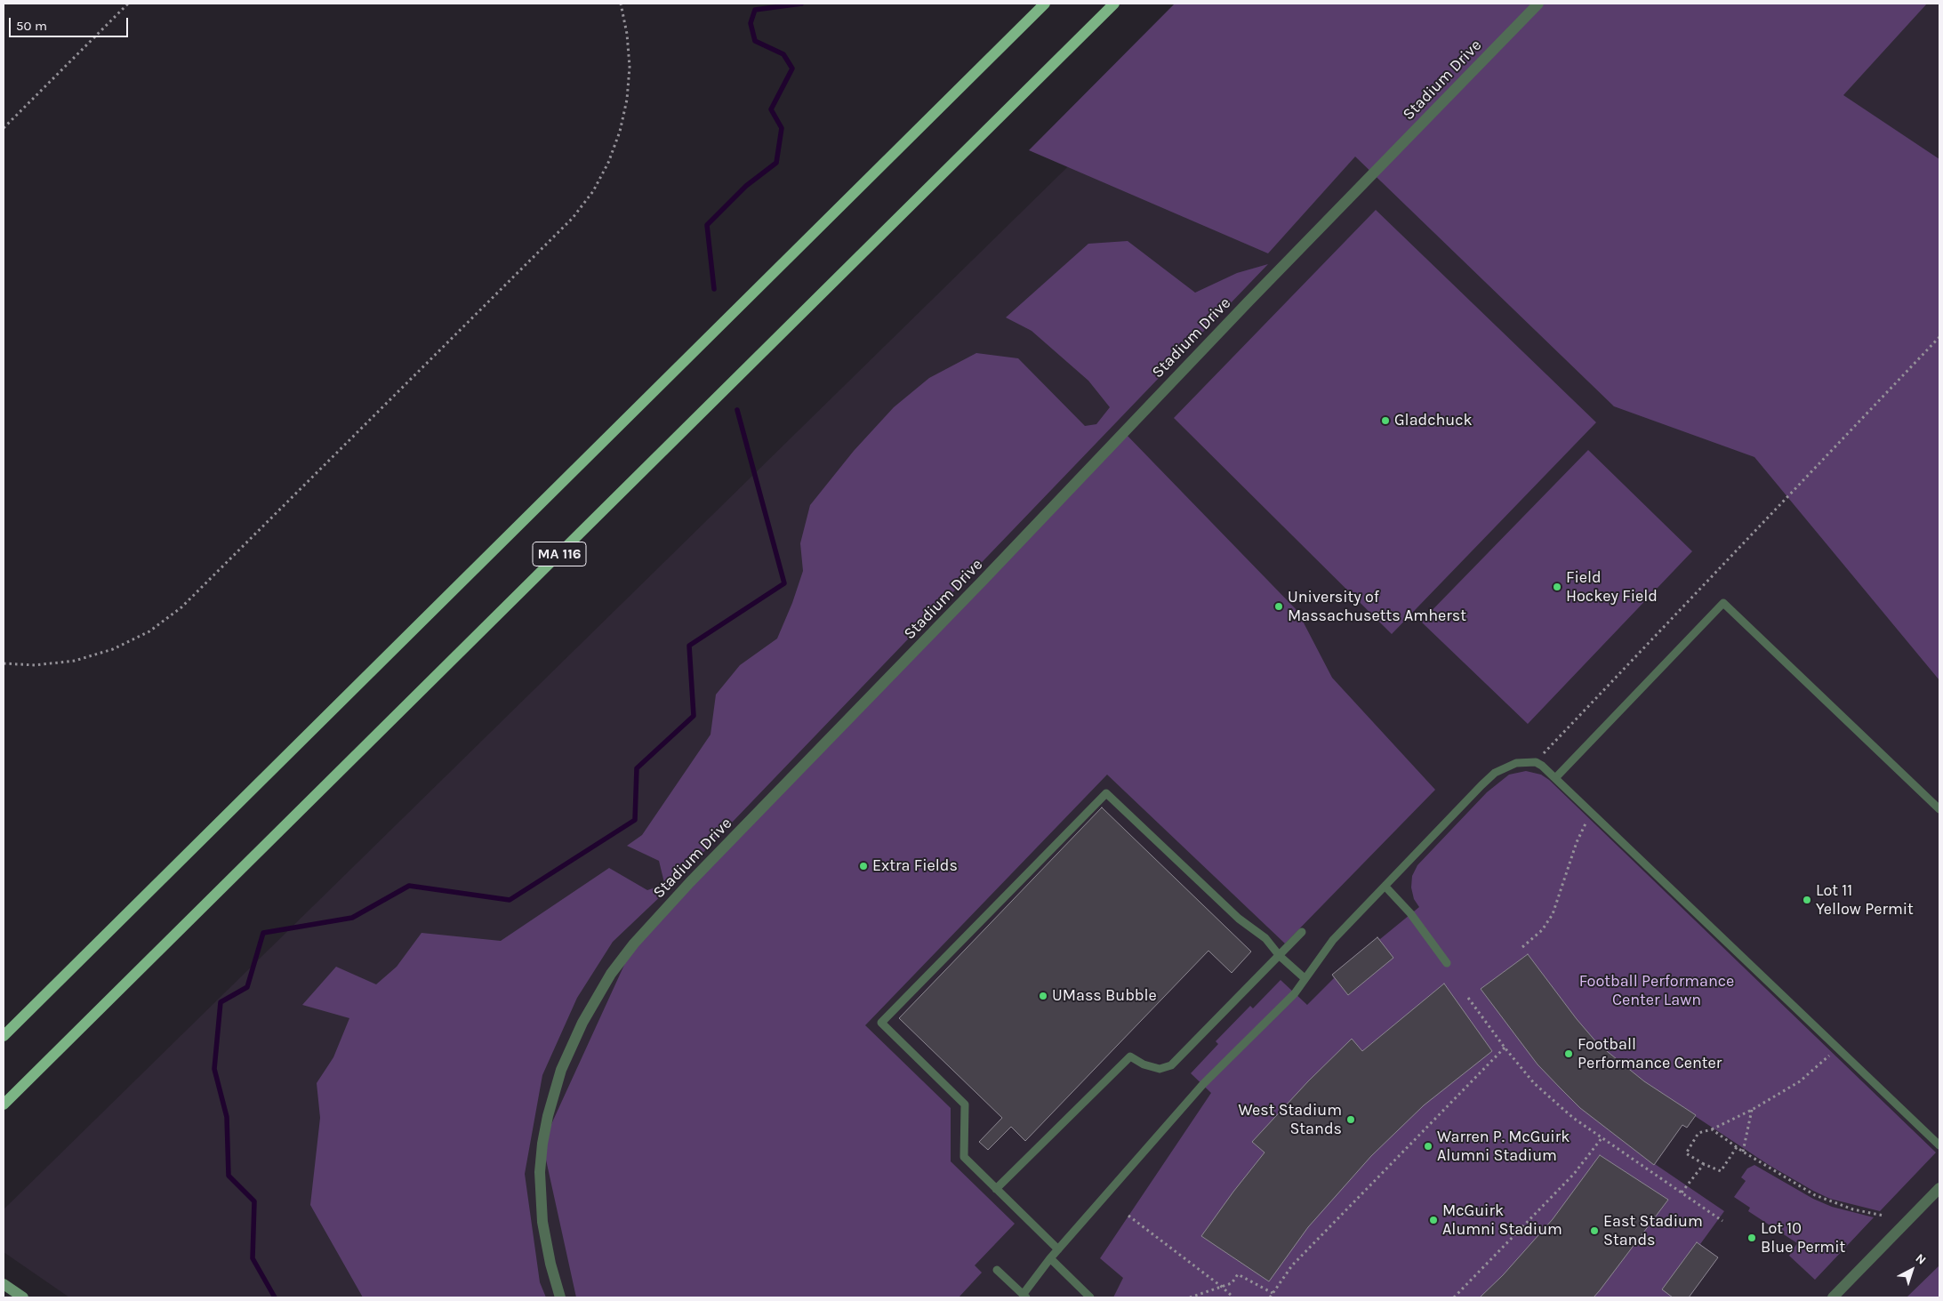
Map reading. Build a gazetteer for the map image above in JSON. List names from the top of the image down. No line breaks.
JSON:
{"streets":{"main road":["MA 116"],"street":["Stadium Drive"]},"parks":["Football Performance Center Lawn"],"places":["Gladchuck","Field Hockey Field","University of Massachusetts Amherst","Extra Fields","Lot 11 Yellow Permit","UMass Bubble","Football Performance Center","West Stadium Stands","Warren P. McGuirk Alumni Stadium","McGuirk Alumni Stadium","East Stadium Stands","Lot 10 Blue Permit"],"scale_bar":"50 m","north":"top right"}
